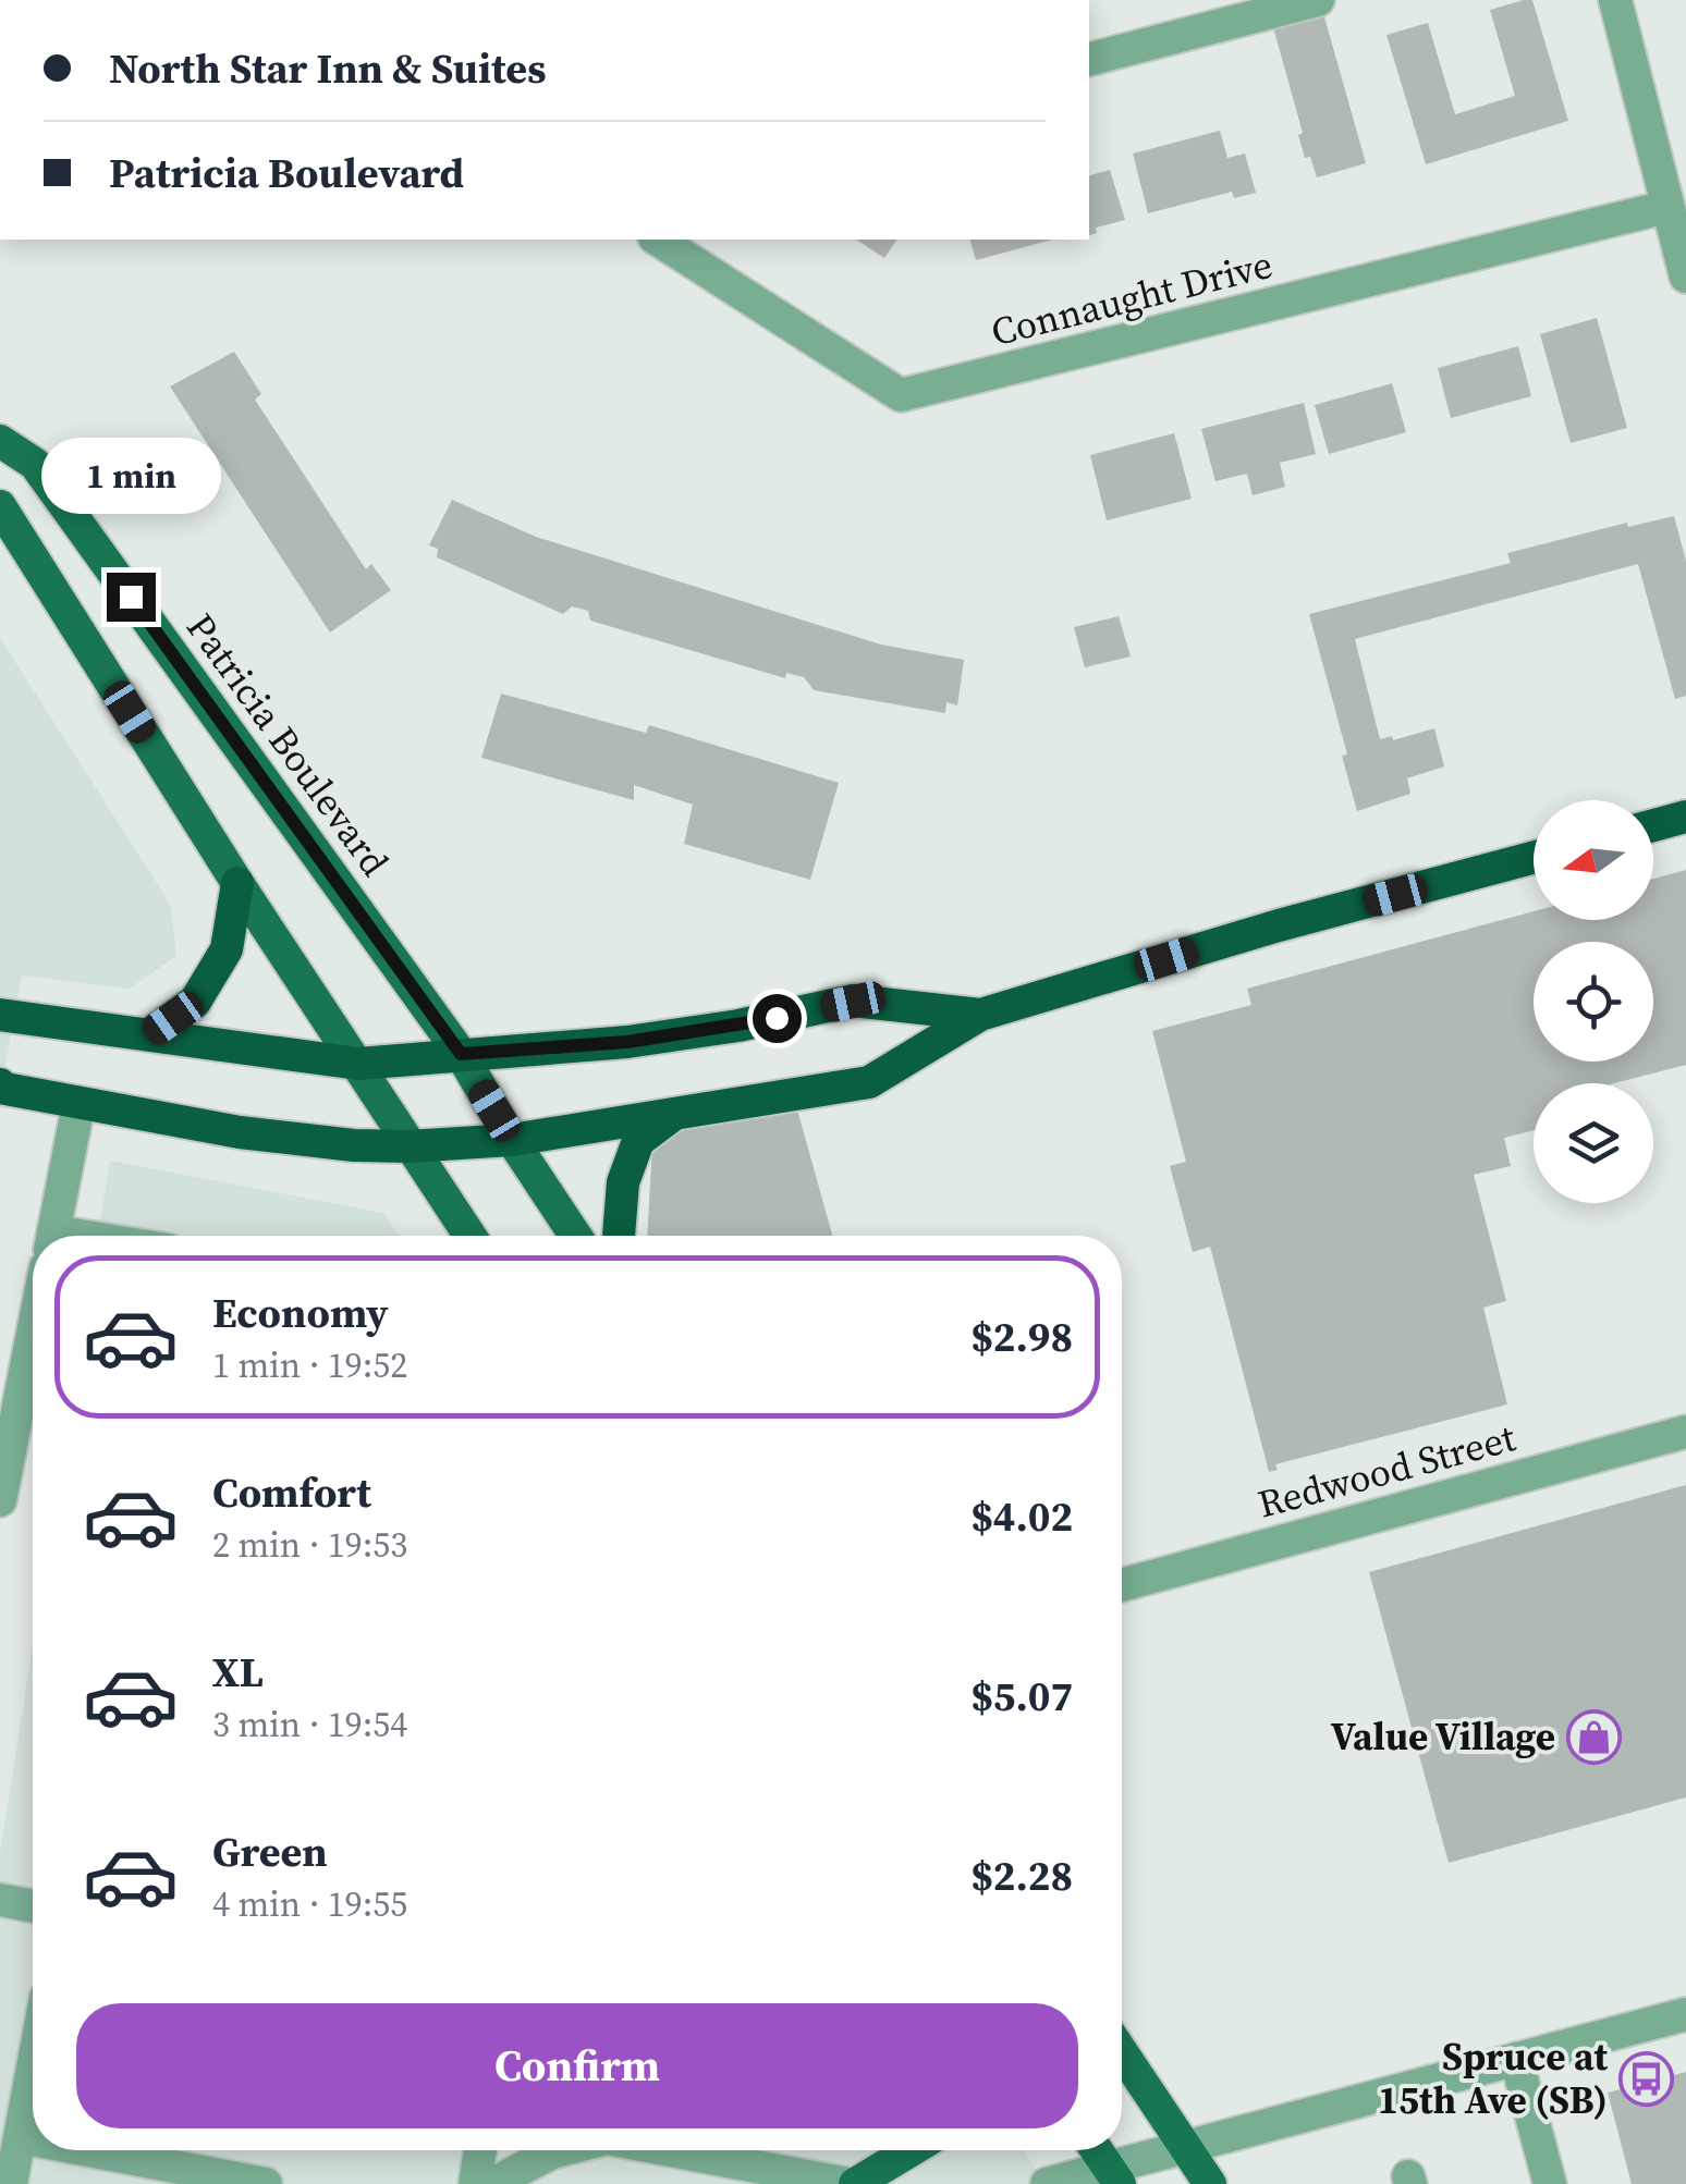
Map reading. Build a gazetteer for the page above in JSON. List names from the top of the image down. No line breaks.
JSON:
{"streets":{"main road":["Patricia Boulevard"],"street":["Connaught Drive","Redwood Street"]},"places":{"shop":["Value Village"],"bus stop":["Spruce at 15th Ave (SB)"]},"north":"left","page":{"banner":["North Star Inn & Suites","Patricia Boulevard"],"bubble":"1 min","list":[{"name":"Economy","note":"1 min · 19:52","value":"$2.98"},{"name":"Comfort","note":"2 min · 19:53","value":"$4.02"},{"name":"XL","note":"3 min · 19:54","value":"$5.07"},{"name":"Green","note":"4 min · 19:55","value":"$2.28"}],"buttons":"Confirm"}}
